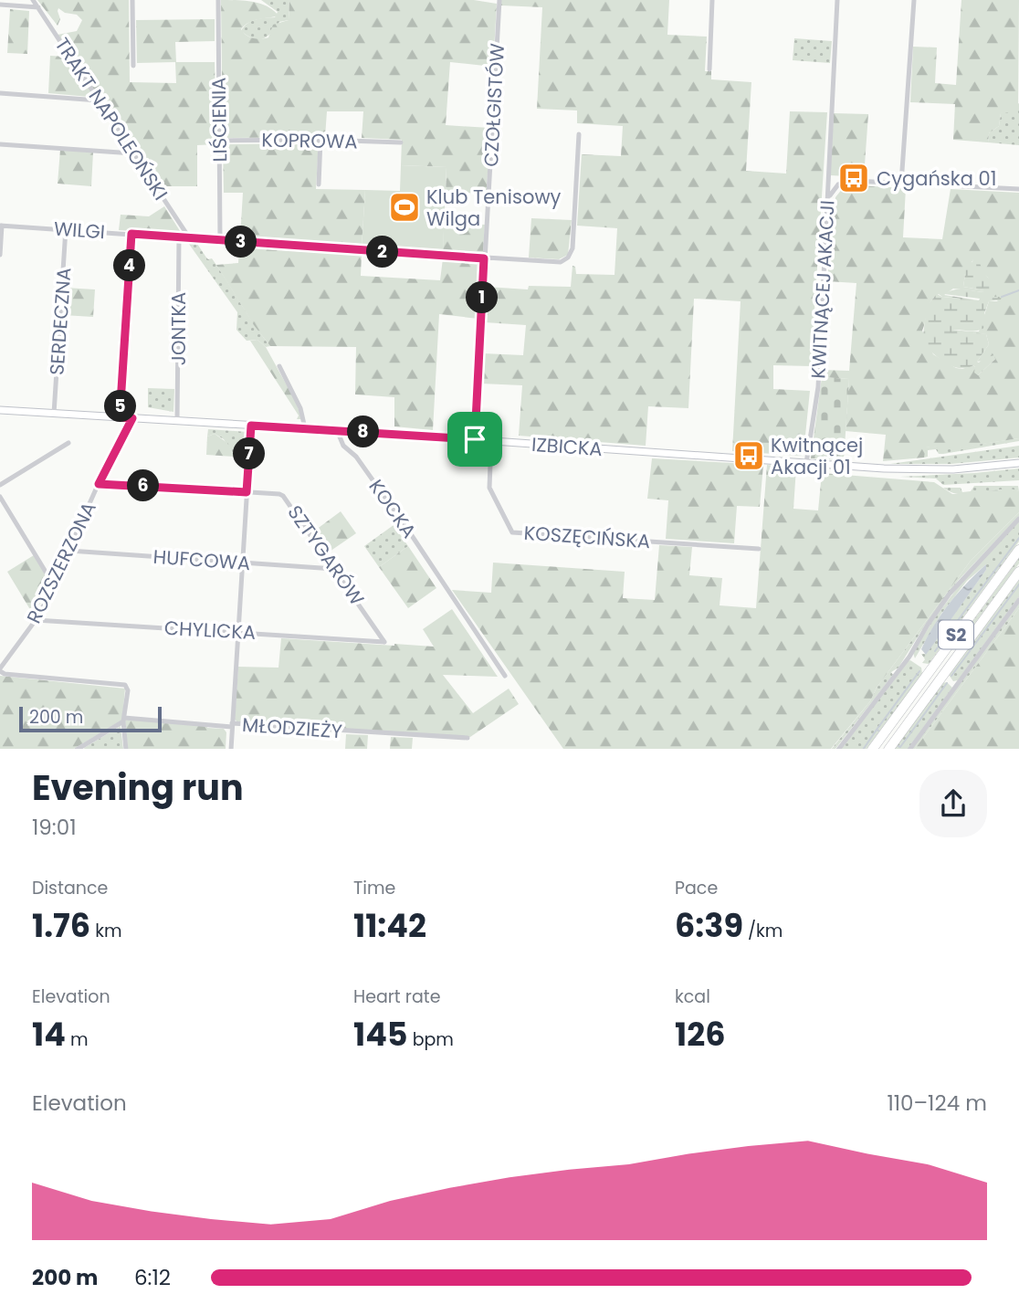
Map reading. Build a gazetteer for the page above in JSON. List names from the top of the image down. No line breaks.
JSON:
{"streets":{"highway":["S2"],"street":["CZOŁGISTÓW","TRAKT NAPOLEOŃSKI","LIŚCIENIA","KOPROWA","WILGI","KWITNĄCEJ AKACJI","SERDECZNA","JONTKA","IZBICKA","KOCKA","KOSZĘCIŃSKA","SZTYGARÓW","HUFCOWA","ROZSZERZONA","CHYLICKA","MŁODZIEŻY"]},"crossings":[["CZOŁGISTÓW","WILGI"],["CZOŁGISTÓW","IZBICKA"],["TRAKT NAPOLEOŃSKI","WILGI"],["LIŚCIENIA","KOPROWA"],["LIŚCIENIA","WILGI"],["WILGI","SERDECZNA"],["WILGI","JONTKA"],["KWITNĄCEJ AKACJI","IZBICKA"],["SERDECZNA","IZBICKA"],["JONTKA","IZBICKA"],["IZBICKA","KOCKA"],["IZBICKA","KOSZĘCIŃSKA"],["IZBICKA","ROZSZERZONA"],["SZTYGARÓW","HUFCOWA"],["SZTYGARÓW","ROZSZERZONA"],["SZTYGARÓW","CHYLICKA"],["HUFCOWA","ROZSZERZONA"],["ROZSZERZONA","CHYLICKA"]],"places":{"bus stop":["Cygańska 01","Kwitnącej Akacji 01"],"sports":["Klub Tenisowy Wilga"]},"scale_bar":"200 m","page":{"pins":["3","2","4","1","5","8","7","6"],"scale":"200 m","heading":["Evening run","19:01"],"stats":[["Distance","1.76 km"],["Time","11:42"],["Pace","6:39 /km"],["Elevation","14 m"],["Heart rate","145 bpm"],["kcal","126"]],"chart":["Elevation","110–124 m"],"list":[{"name":"200 m","note":"6:12"}]}}
